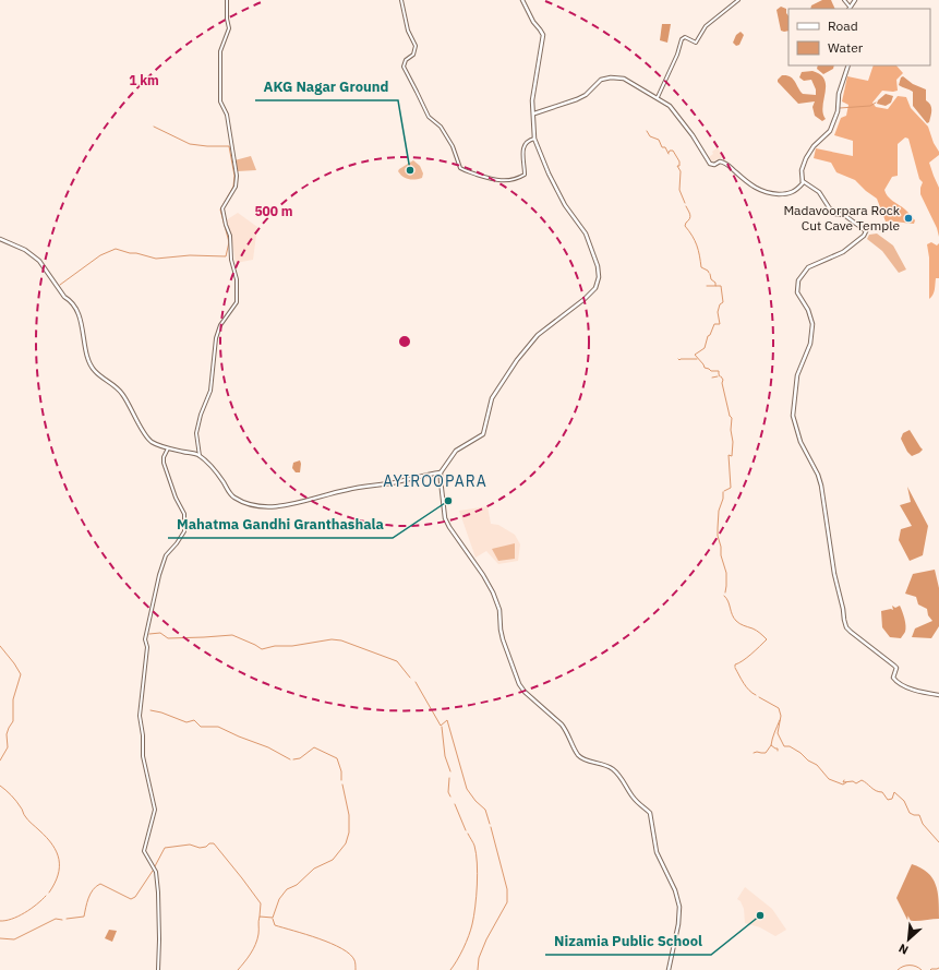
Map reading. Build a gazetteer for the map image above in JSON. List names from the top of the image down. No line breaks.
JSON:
{"districts":["AYIROOPARA"],"places":["AKG Nagar Ground","Madavoorpara Rock Cut Cave Temple","Mahatma Gandhi Granthashala","Nizamia Public School"],"legend":["Road","Water"],"north":"bottom left","rings":["1 km","500 m"]}
